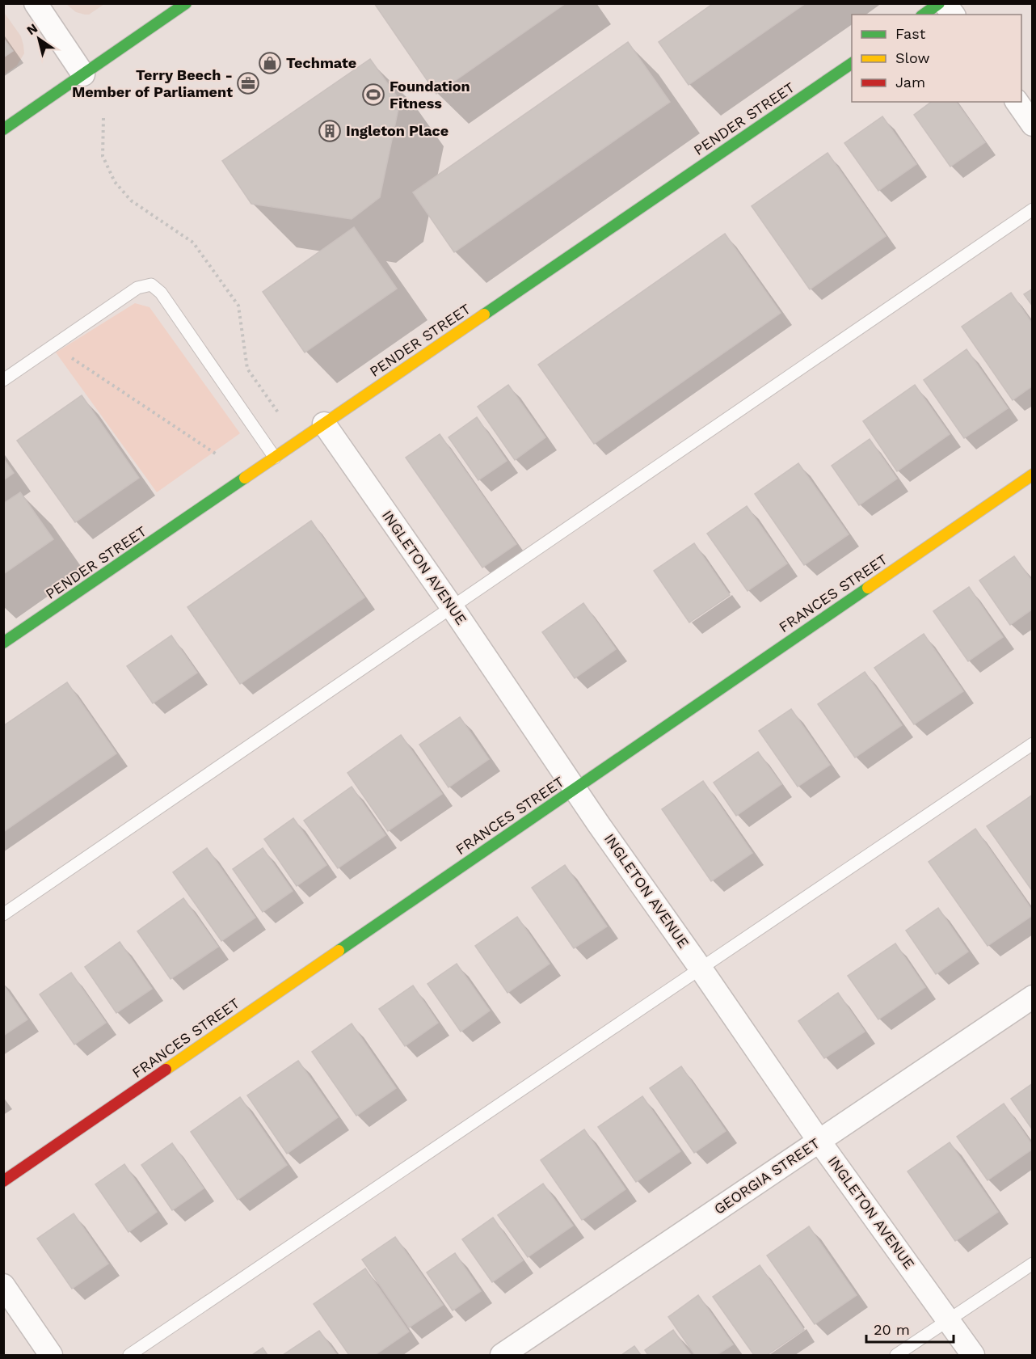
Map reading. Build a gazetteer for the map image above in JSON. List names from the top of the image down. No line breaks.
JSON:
{"streets":{"street":["PENDER STREET","INGLETON AVENUE","FRANCES STREET","GEORGIA STREET"]},"crossings":[["PENDER STREET","INGLETON AVENUE"],["INGLETON AVENUE","FRANCES STREET"],["INGLETON AVENUE","GEORGIA STREET"]],"places":{"shop":["Techmate"],"office":["Terry Beech - Member of Parliament"],"sports":["Foundation Fitness"],"building":["Ingleton Place"]},"legend":["Fast","Slow","Jam"],"scale_bar":"20 m","north":"top left"}
